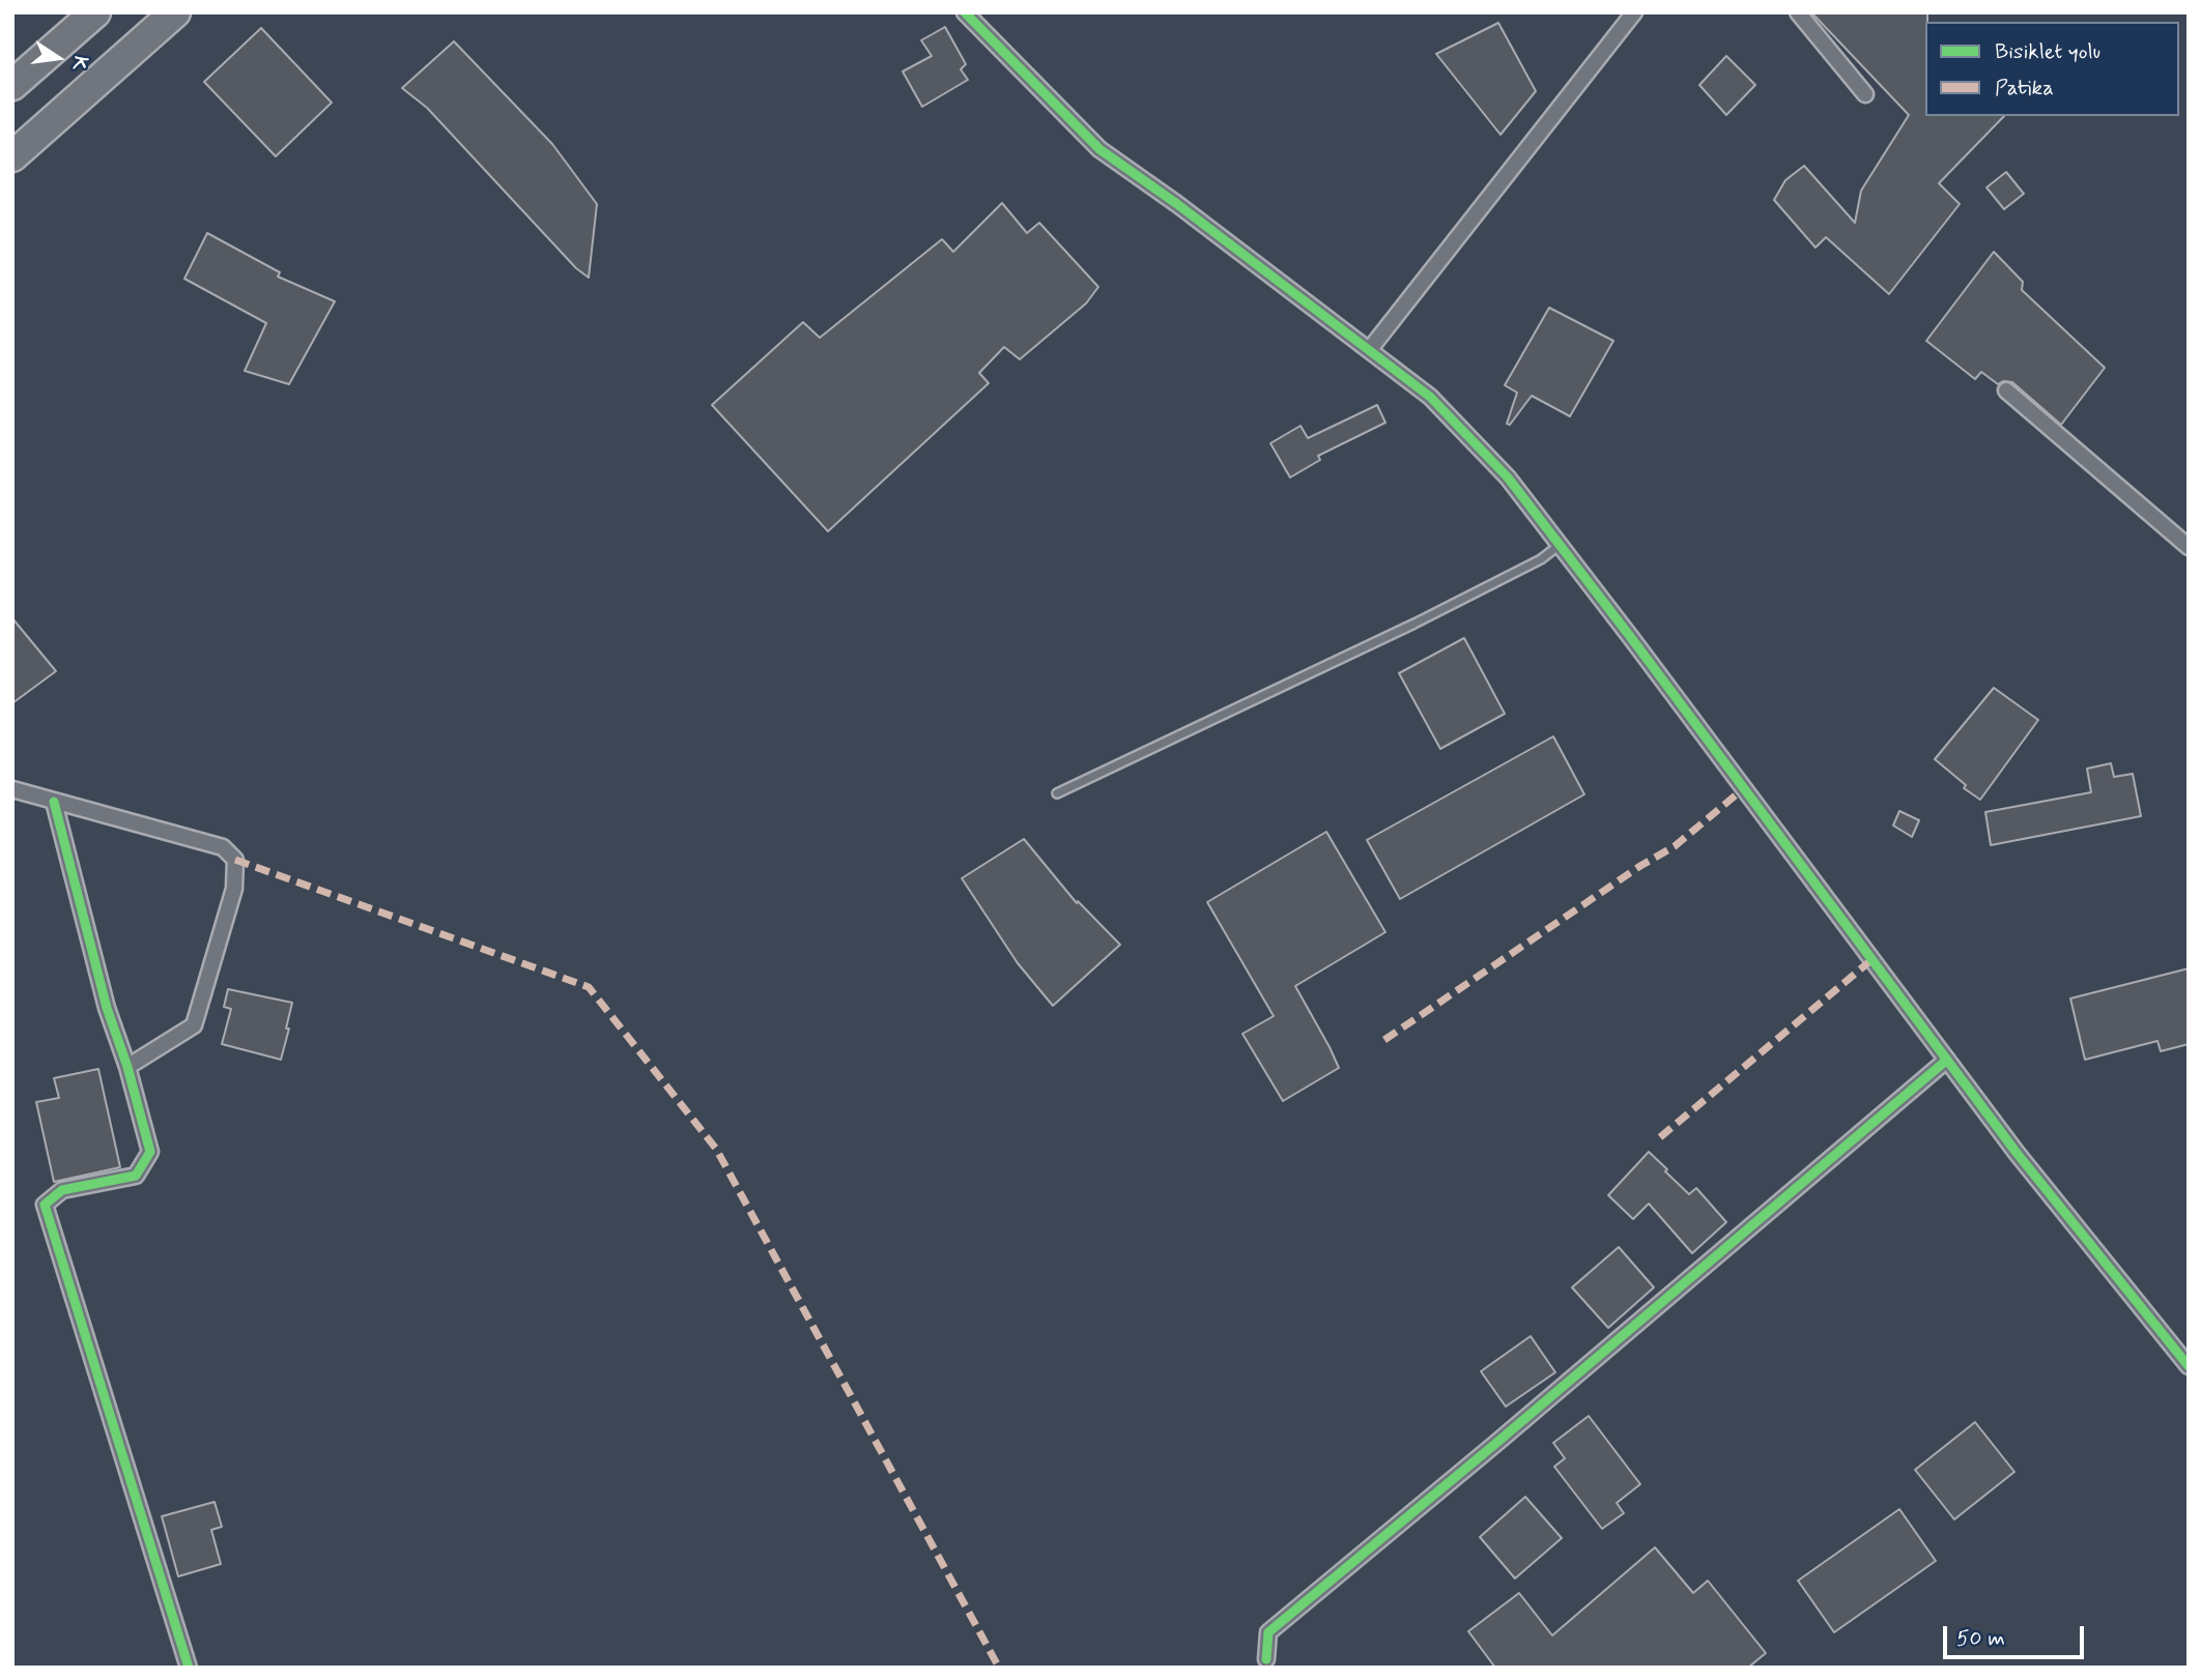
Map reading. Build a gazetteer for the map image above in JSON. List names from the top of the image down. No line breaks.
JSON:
{"legend":["Bisiklet yolu","Patika"],"scale_bar":"50 m","north":"right"}
